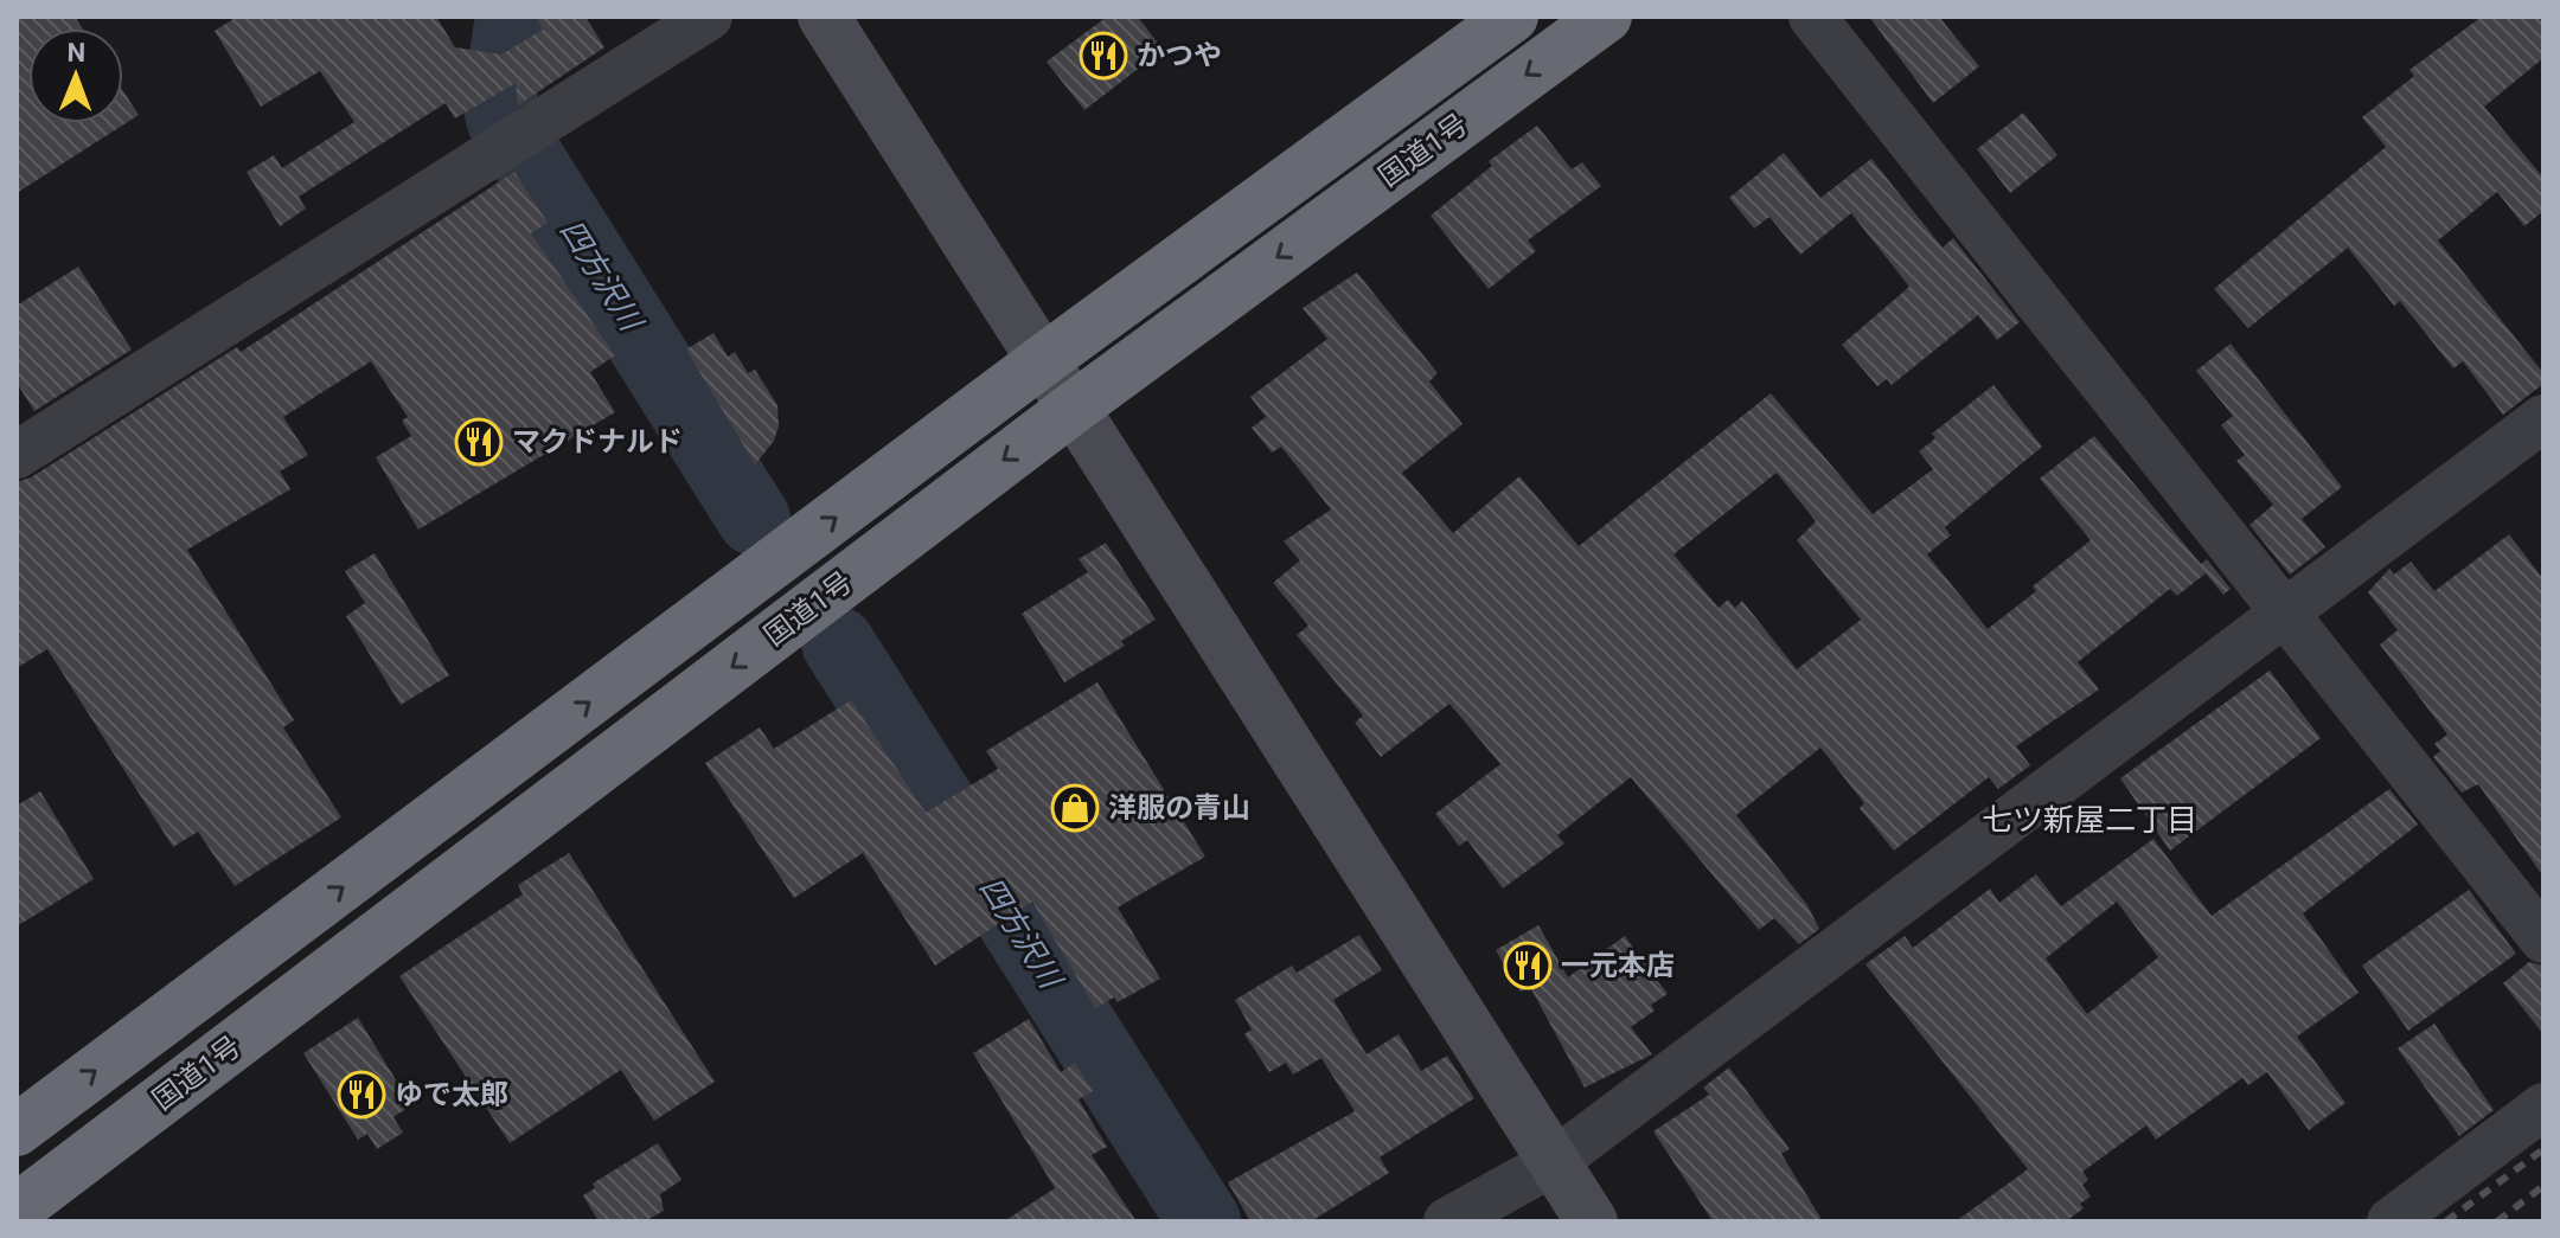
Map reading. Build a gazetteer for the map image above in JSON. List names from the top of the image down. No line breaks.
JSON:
{"streets":{"highway":["国道1号"]},"districts":["七ツ新屋二丁目"],"water":["四方沢川"],"places":{"restaurant":["かつや","マクドナルド","一元本店","ゆで太郎"],"shop":["洋服の青山"]},"north":"top"}
